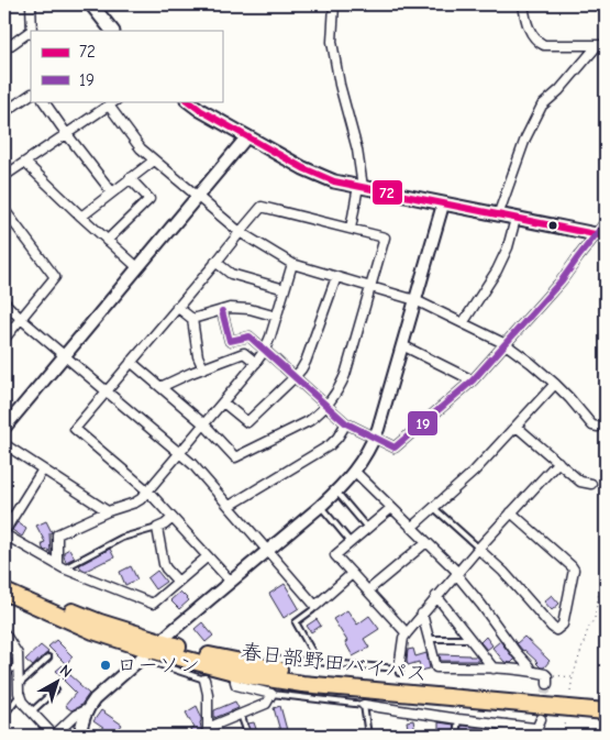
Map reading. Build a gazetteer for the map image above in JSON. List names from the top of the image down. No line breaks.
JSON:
{"streets":{"highway":["春日部野田バイパス"]},"places":["ローソン"],"lines":["transit line 72","transit line 19"],"legend":["72","19"],"north":"top right"}
